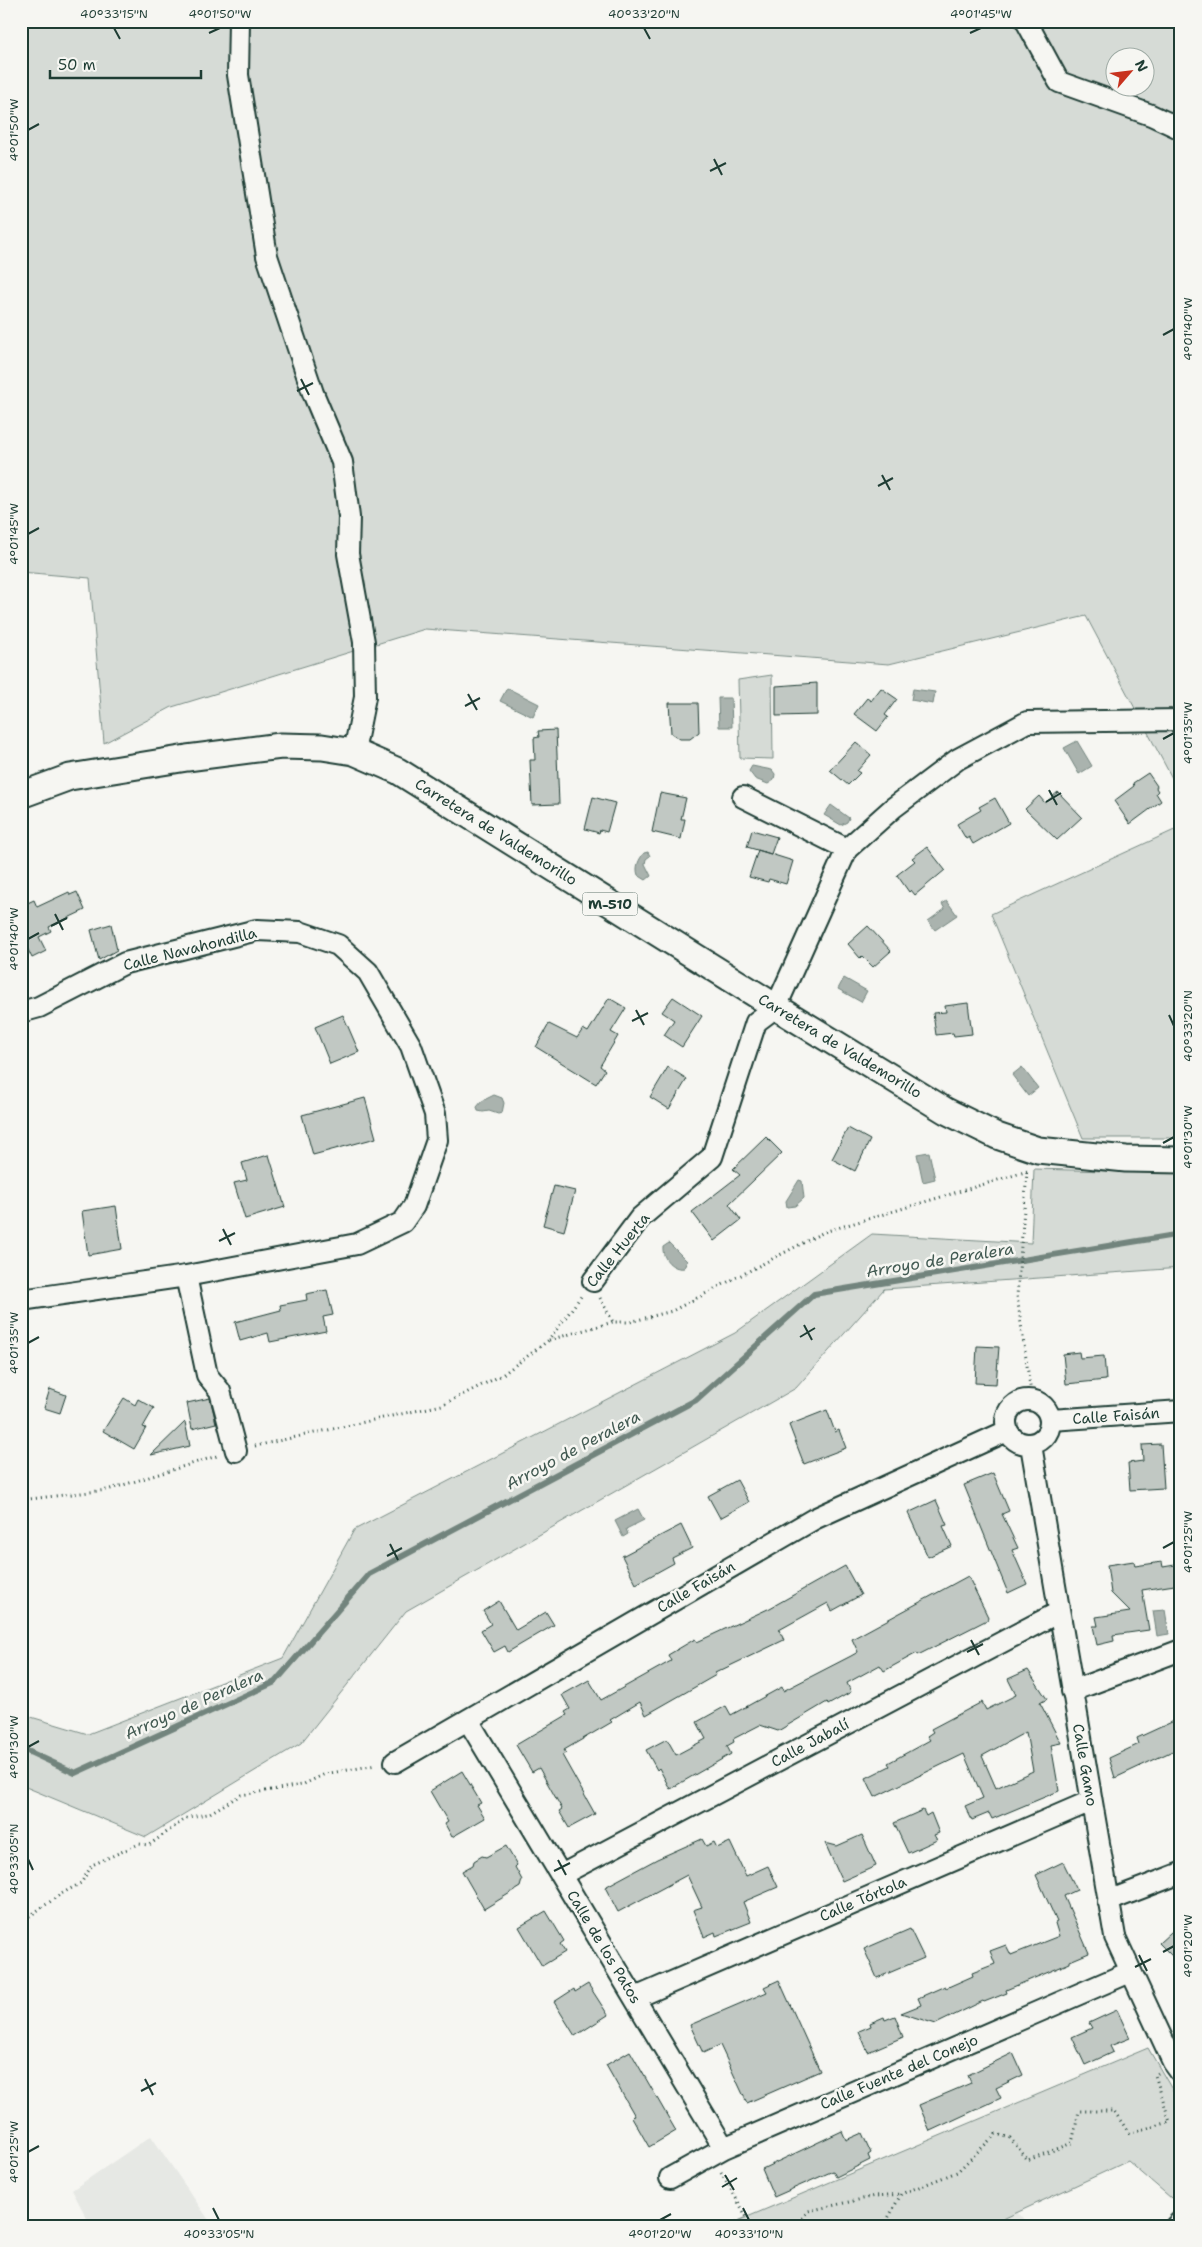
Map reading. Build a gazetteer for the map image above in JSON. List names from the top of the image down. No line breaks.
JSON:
{"streets":{"main road":["Carretera de Valdemorillo","M-510"],"street":["Calle Navahondilla","Calle Huerta","Calle Faisán","Calle Jabalí","Calle Gamo","Calle Tórtola","Calle de los Patos","Calle Fuente del Conejo"]},"crossings":[["Carretera de Valdemorillo","Calle Huerta"],["Calle Faisán","Calle Gamo"],["Calle Faisán","Calle de los Patos"],["Calle Jabalí","Calle Gamo"],["Calle Jabalí","Calle de los Patos"],["Calle Gamo","Calle Tórtola"],["Calle Gamo","Calle Fuente del Conejo"],["Calle Tórtola","Calle de los Patos"],["Calle de los Patos","Calle Fuente del Conejo"]],"water":["Arroyo de Peralera"],"scale_bar":"50 m","north":"top right","coordinates":["40°33'15\"N","4°01'50\"W","40°33'20\"N","4°01'45\"W","4°01'40\"W","4°01'35\"W","4°01'30\"W","4°01'25\"W","40°33'05\"N","4°01'20\"W","40°33'10\"N"]}
